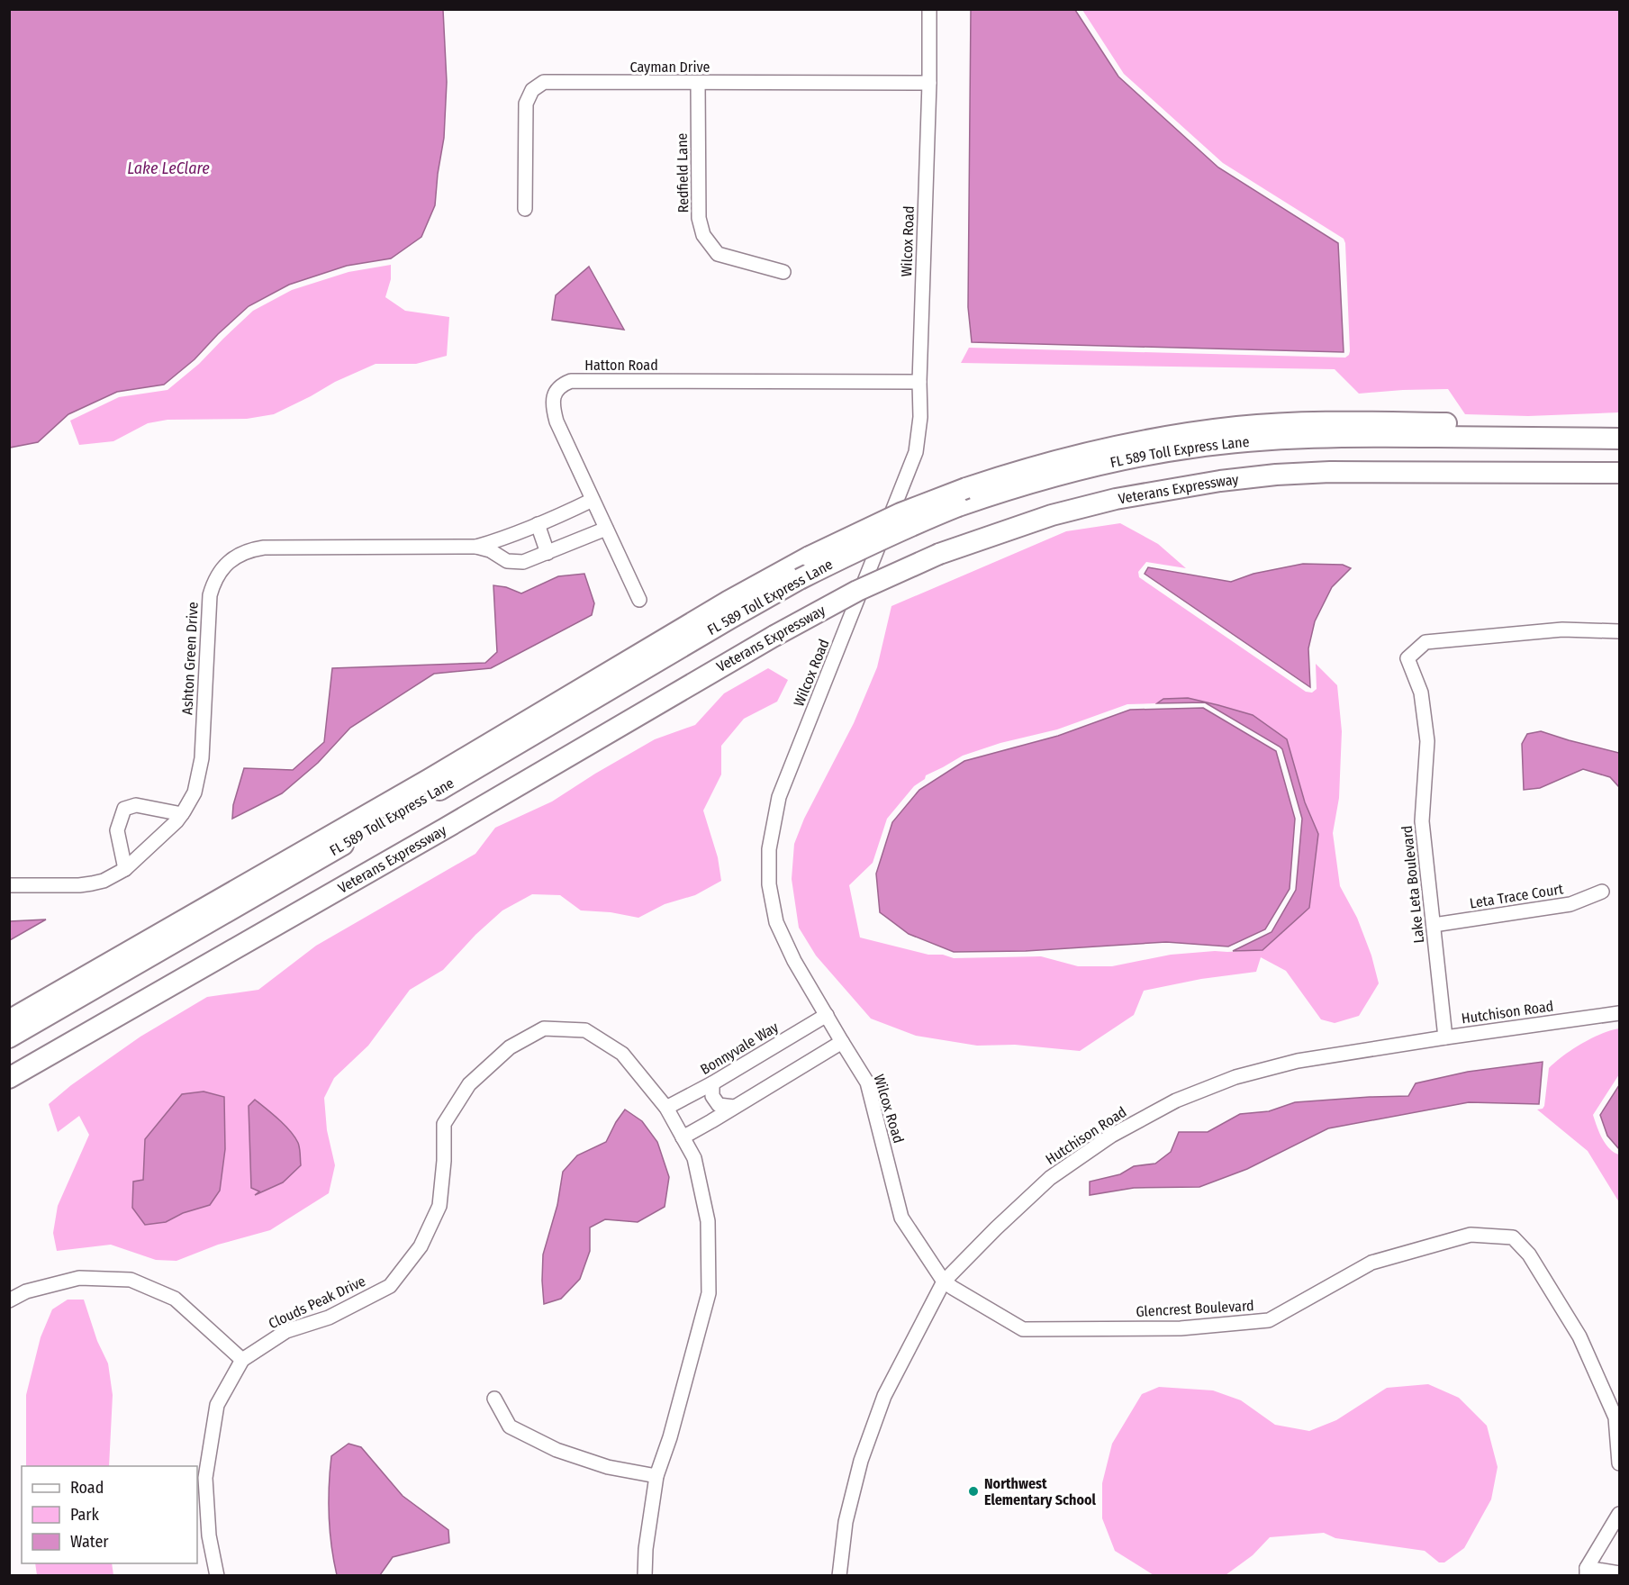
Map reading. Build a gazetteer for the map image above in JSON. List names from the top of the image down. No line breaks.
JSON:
{"streets":{"highway":["FL 589 Toll Express Lane","Veterans Expressway"],"street":["Cayman Drive","Redfield Lane","Wilcox Road","Hatton Road","Ashton Green Drive","Lake Leta Boulevard","Leta Trace Court","Hutchison Road","Bonnyvale Way","Clouds Peak Drive","Glencrest Boulevard"]},"crossings":[["Cayman Drive","Redfield Lane"],["Cayman Drive","Wilcox Road"],["Wilcox Road","Hatton Road"],["Wilcox Road","Hutchison Road"],["Wilcox Road","Bonnyvale Way"],["Wilcox Road","Glencrest Boulevard"],["Hatton Road","Ashton Green Drive"],["Lake Leta Boulevard","Leta Trace Court"],["Lake Leta Boulevard","Hutchison Road"],["Hutchison Road","Glencrest Boulevard"],["Bonnyvale Way","Clouds Peak Drive"]],"water":["Lake LeClare"],"places":["Northwest Elementary School"],"legend":["Road","Park","Water"]}
